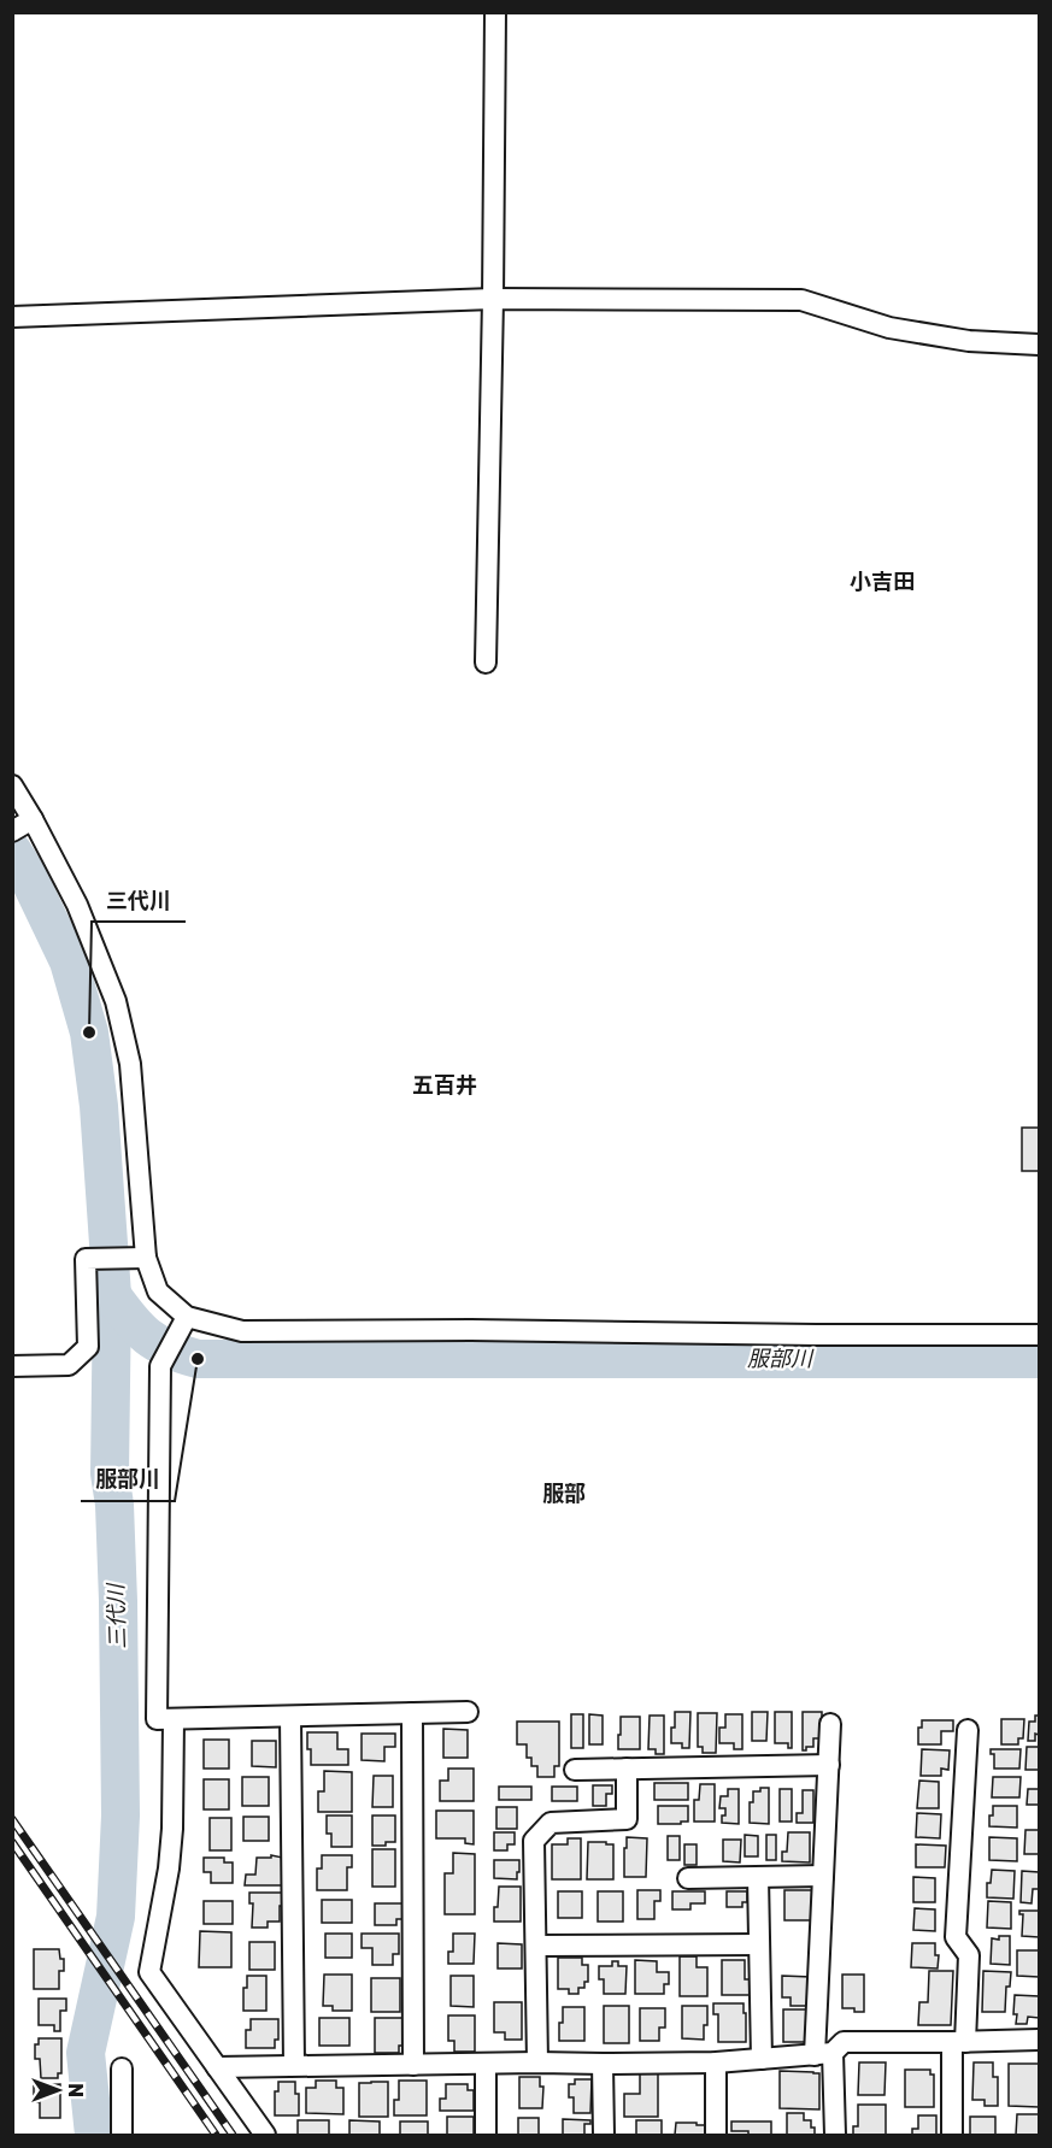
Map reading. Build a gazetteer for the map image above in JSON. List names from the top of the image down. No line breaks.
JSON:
{"districts":["小吉田","五百井","服部"],"water":["服部川","三代川"],"places":["三代川","服部川"],"north":"right"}
